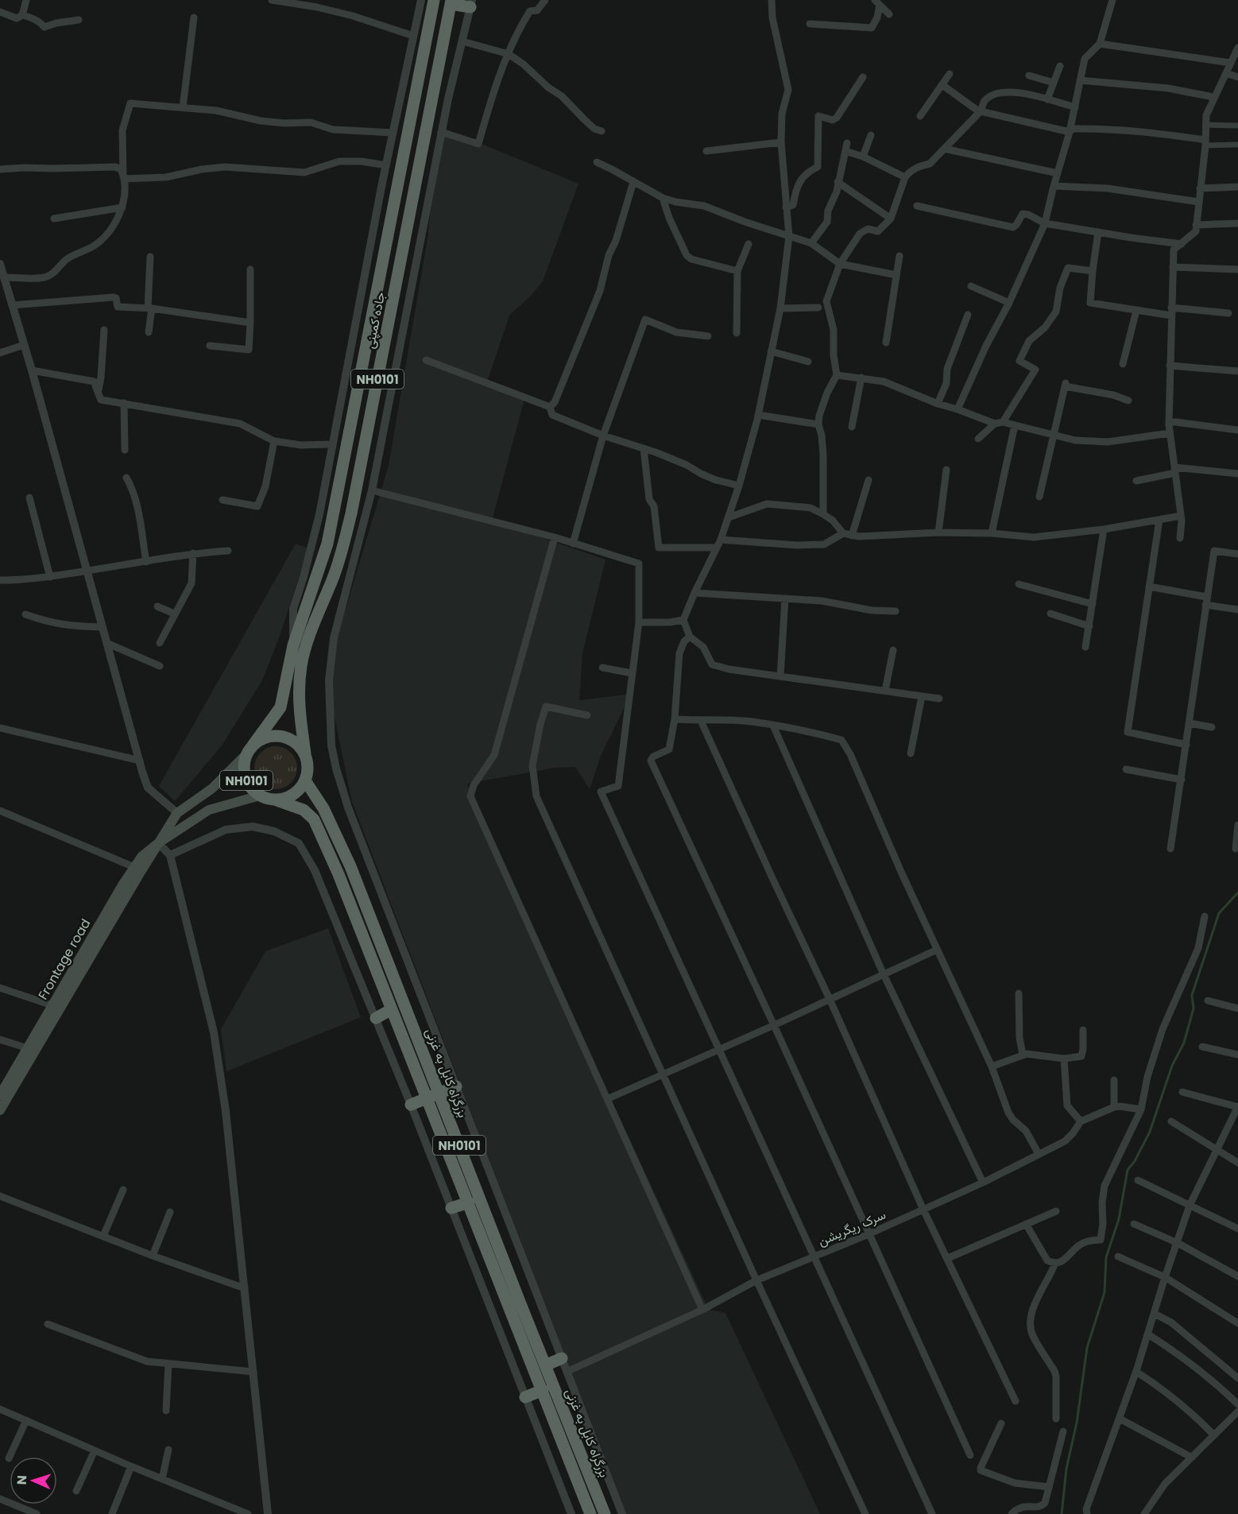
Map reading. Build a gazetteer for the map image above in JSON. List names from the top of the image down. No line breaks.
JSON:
{"streets":{"highway":["جاده کمپنی","NH0101","بزرگراه کابل به غزنی"],"main road":["Frontage road"],"street":["سرک ریگریشن"]},"crossings":[["جاده کمپنی","NH0101"],["جاده کمپنی","بزرگراه کابل به غزنی"],["NH0101","بزرگراه کابل به غزنی"]],"north":"left"}
